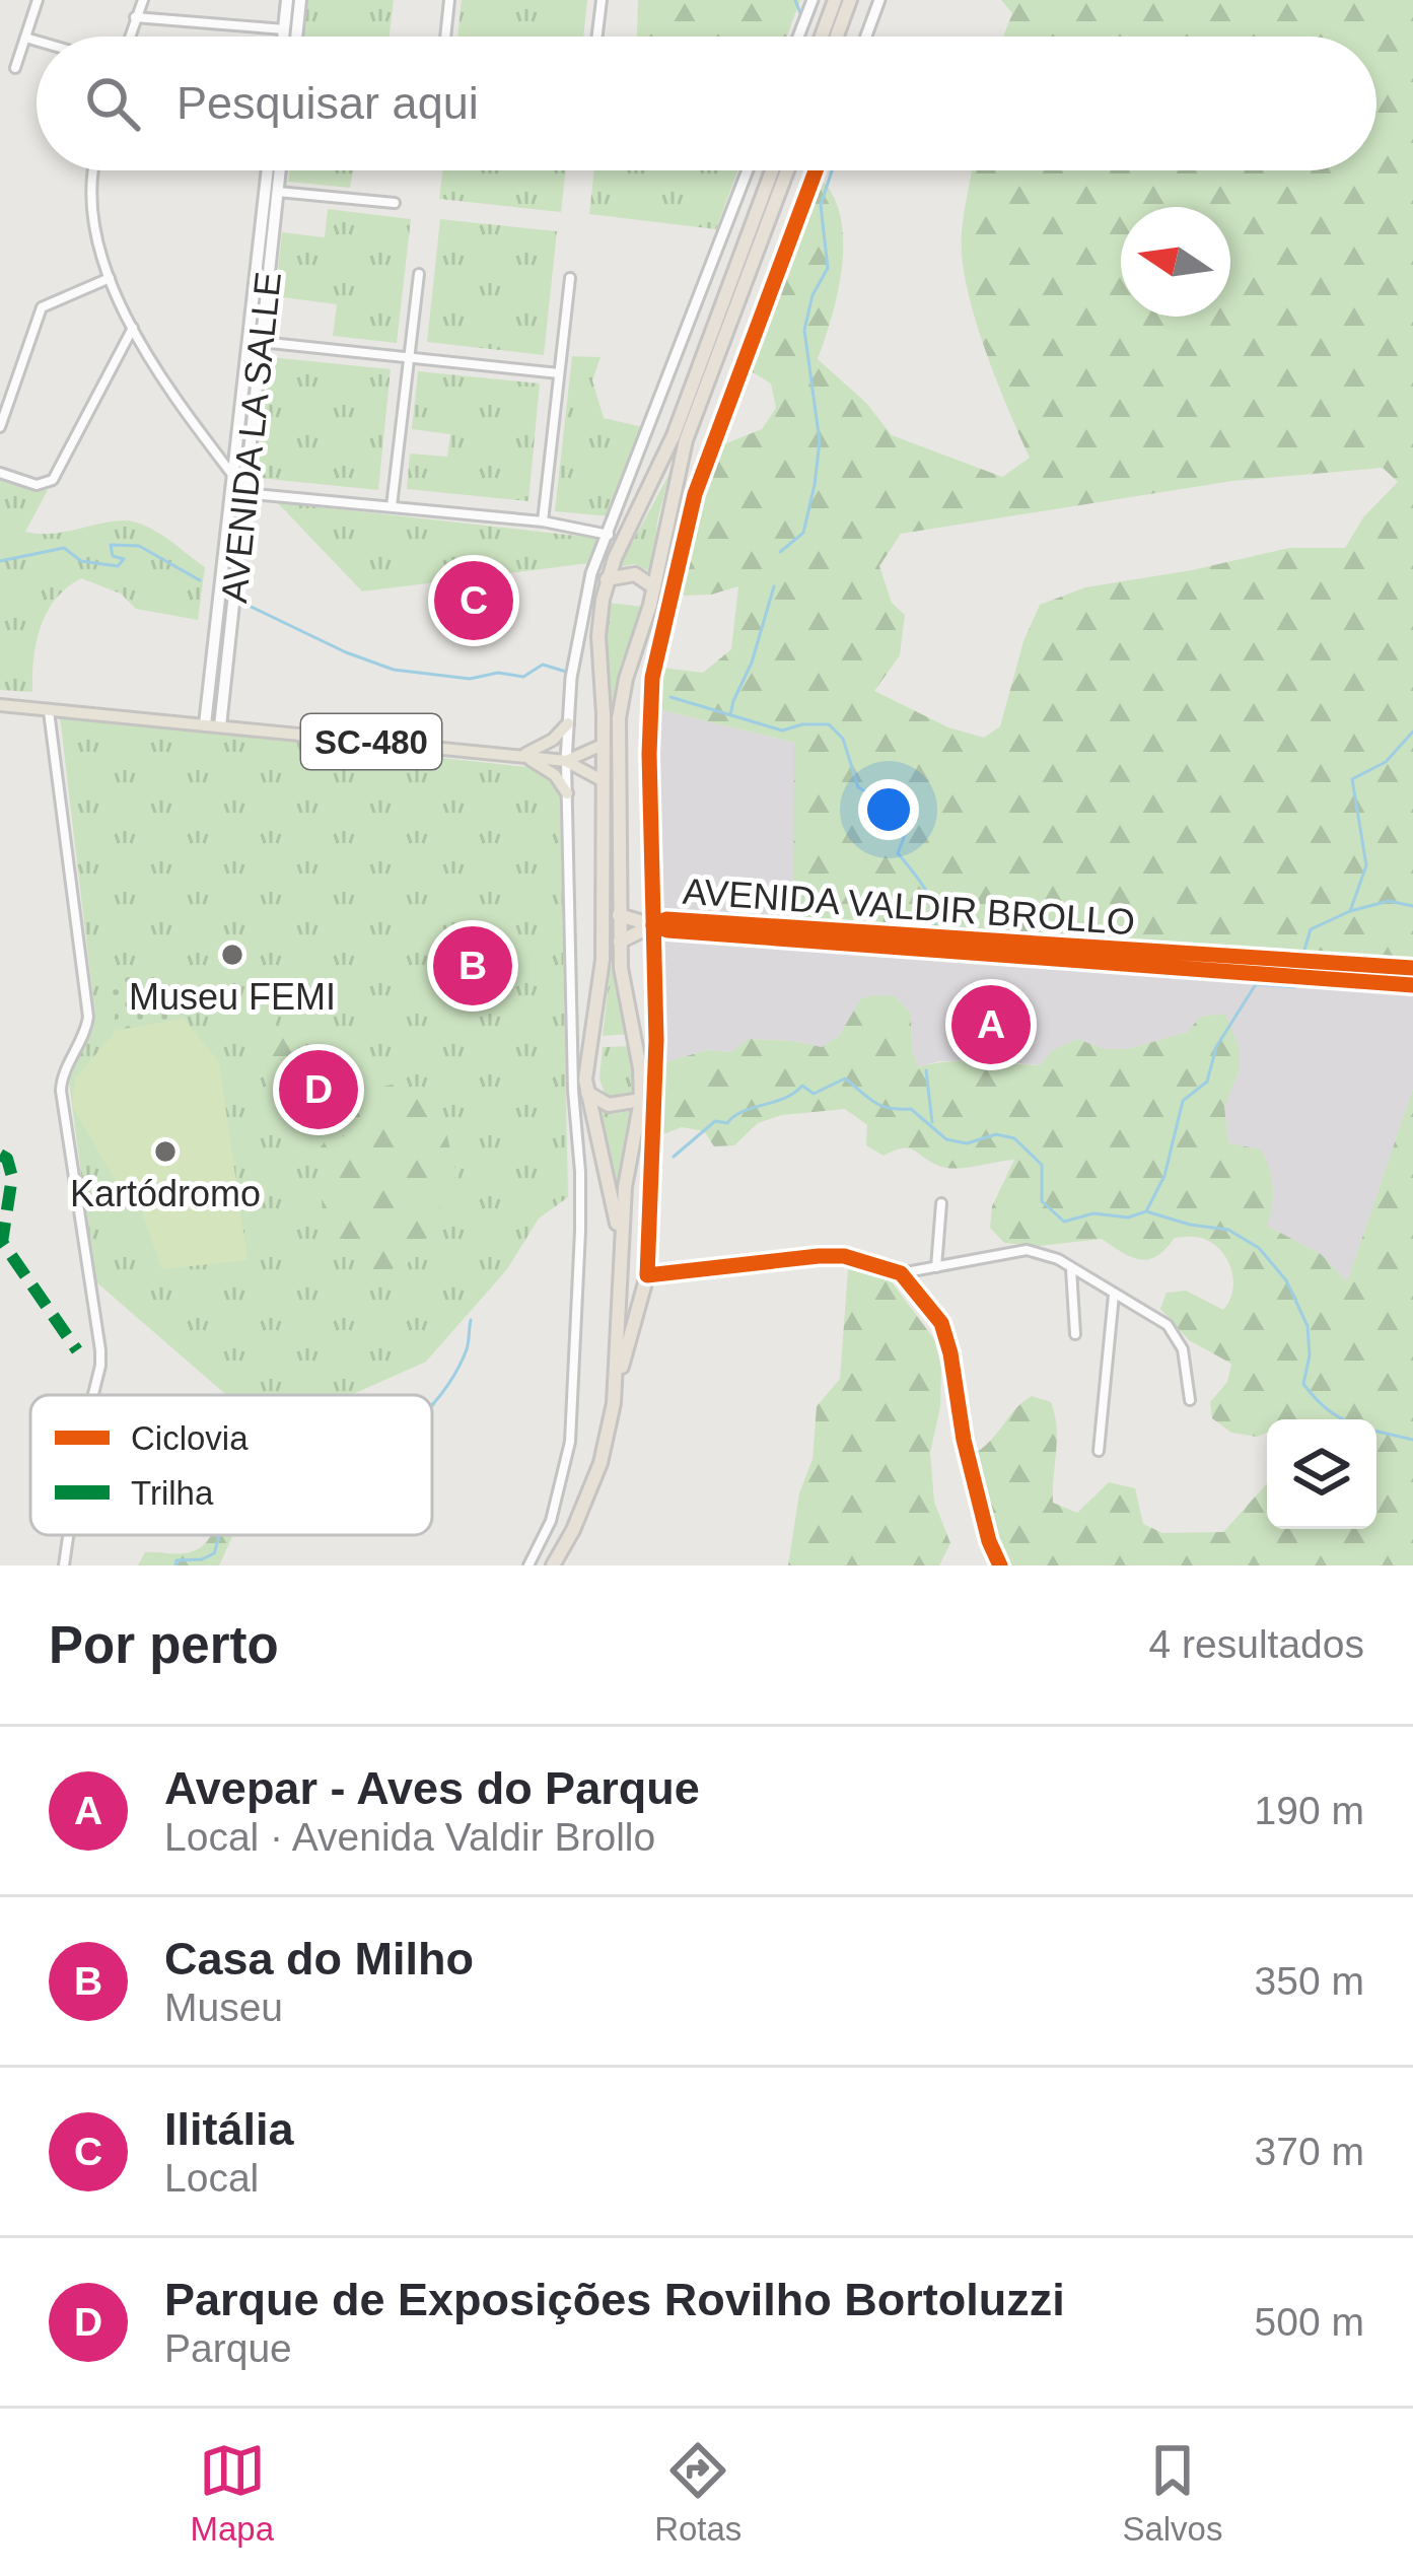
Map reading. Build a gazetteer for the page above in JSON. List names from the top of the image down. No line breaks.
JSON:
{"streets":{"main road":["AVENIDA LA SALLE","SC-480"],"street":["AVENIDA VALDIR BROLLO"]},"crossings":[["AVENIDA LA SALLE","SC-480"]],"places":["Museu FEMI","Kartódromo"],"legend":["Ciclovia","Trilha"],"north":"left","page":{"search":"Pesquisar aqui","pins":["C","B","A","D"],"heading":["Por perto","4 resultados"],"list":[{"mark":"A","name":"Avepar - Aves do Parque","note":"Local · Avenida Valdir Brollo","value":"190 m"},{"mark":"B","name":"Casa do Milho","note":"Museu","value":"350 m"},{"mark":"C","name":"Ilitália","note":"Local","value":"370 m"},{"mark":"D","name":"Parque de Exposições Rovilho Bortoluzzi","note":"Parque","value":"500 m"}],"nav":["Mapa","Rotas","Salvos"]}}
